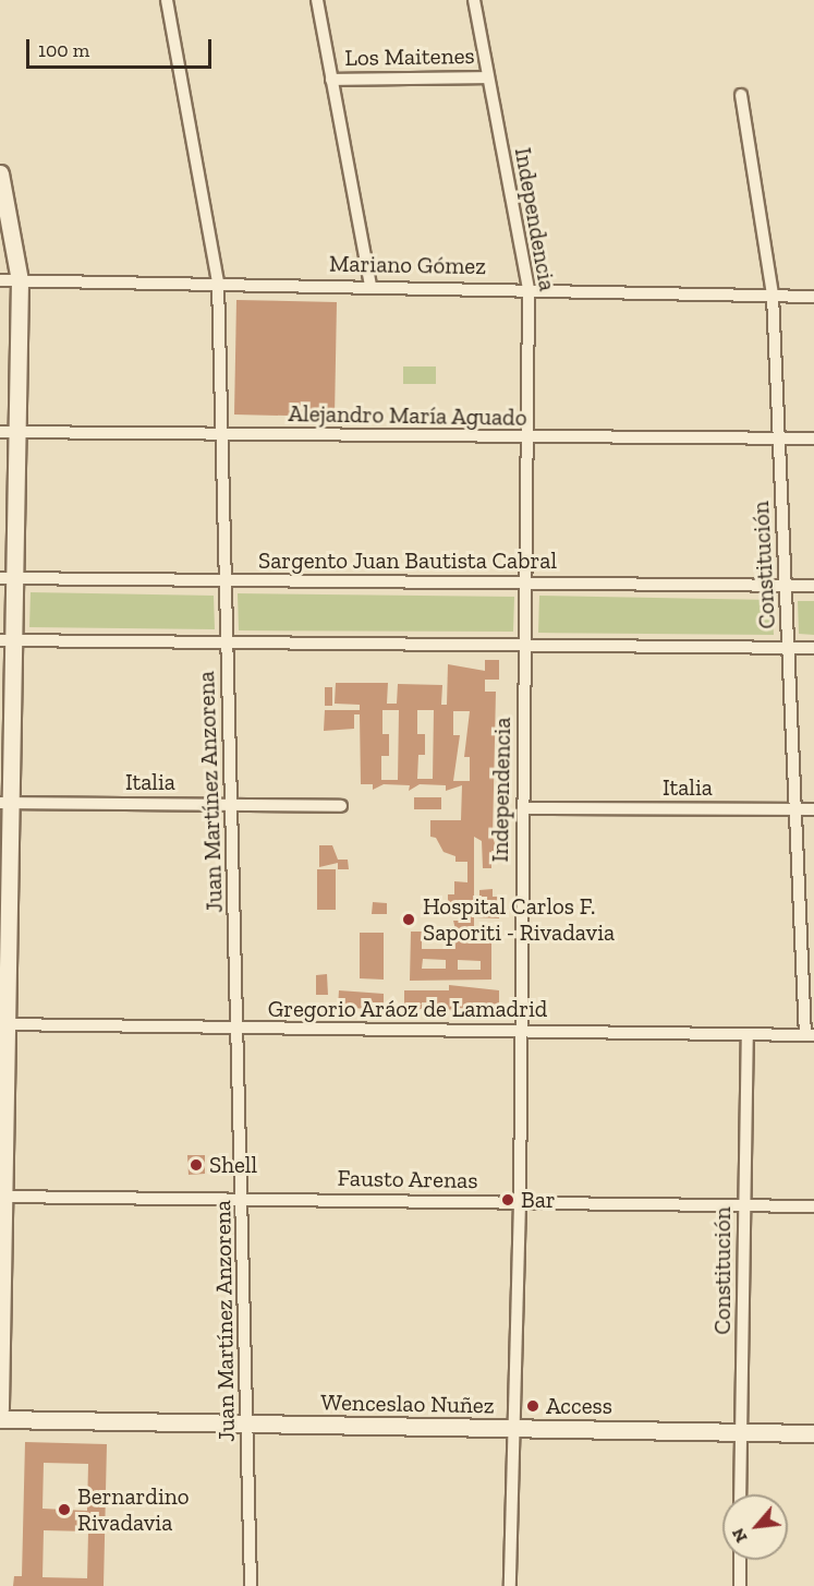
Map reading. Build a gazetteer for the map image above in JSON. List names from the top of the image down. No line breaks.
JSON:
{"streets":{"street":["Los Maitenes","Independencia","Mariano Gómez","Alejandro María Aguado","Sargento Juan Bautista Cabral","Constitución","Italia","Juan Martínez Anzorena","Gregorio Aráoz de Lamadrid","Fausto Arenas","Wenceslao Nuñez"]},"crossings":[["Los Maitenes","Independencia"],["Independencia","Mariano Gómez"],["Independencia","Alejandro María Aguado"],["Independencia","Sargento Juan Bautista Cabral"],["Independencia","Italia"],["Independencia","Gregorio Aráoz de Lamadrid"],["Independencia","Fausto Arenas"],["Independencia","Wenceslao Nuñez"],["Mariano Gómez","Constitución"],["Mariano Gómez","Juan Martínez Anzorena"],["Alejandro María Aguado","Constitución"],["Alejandro María Aguado","Juan Martínez Anzorena"],["Sargento Juan Bautista Cabral","Constitución"],["Sargento Juan Bautista Cabral","Juan Martínez Anzorena"],["Constitución","Italia"],["Constitución","Gregorio Aráoz de Lamadrid"],["Constitución","Fausto Arenas"],["Constitución","Wenceslao Nuñez"],["Italia","Juan Martínez Anzorena"],["Juan Martínez Anzorena","Gregorio Aráoz de Lamadrid"],["Juan Martínez Anzorena","Fausto Arenas"],["Juan Martínez Anzorena","Wenceslao Nuñez"]],"places":["Hospital Carlos F. Saporiti - Rivadavia","Shell","Bar","Access","Bernardino Rivadavia"],"scale_bar":"100 m","north":"bottom left"}
